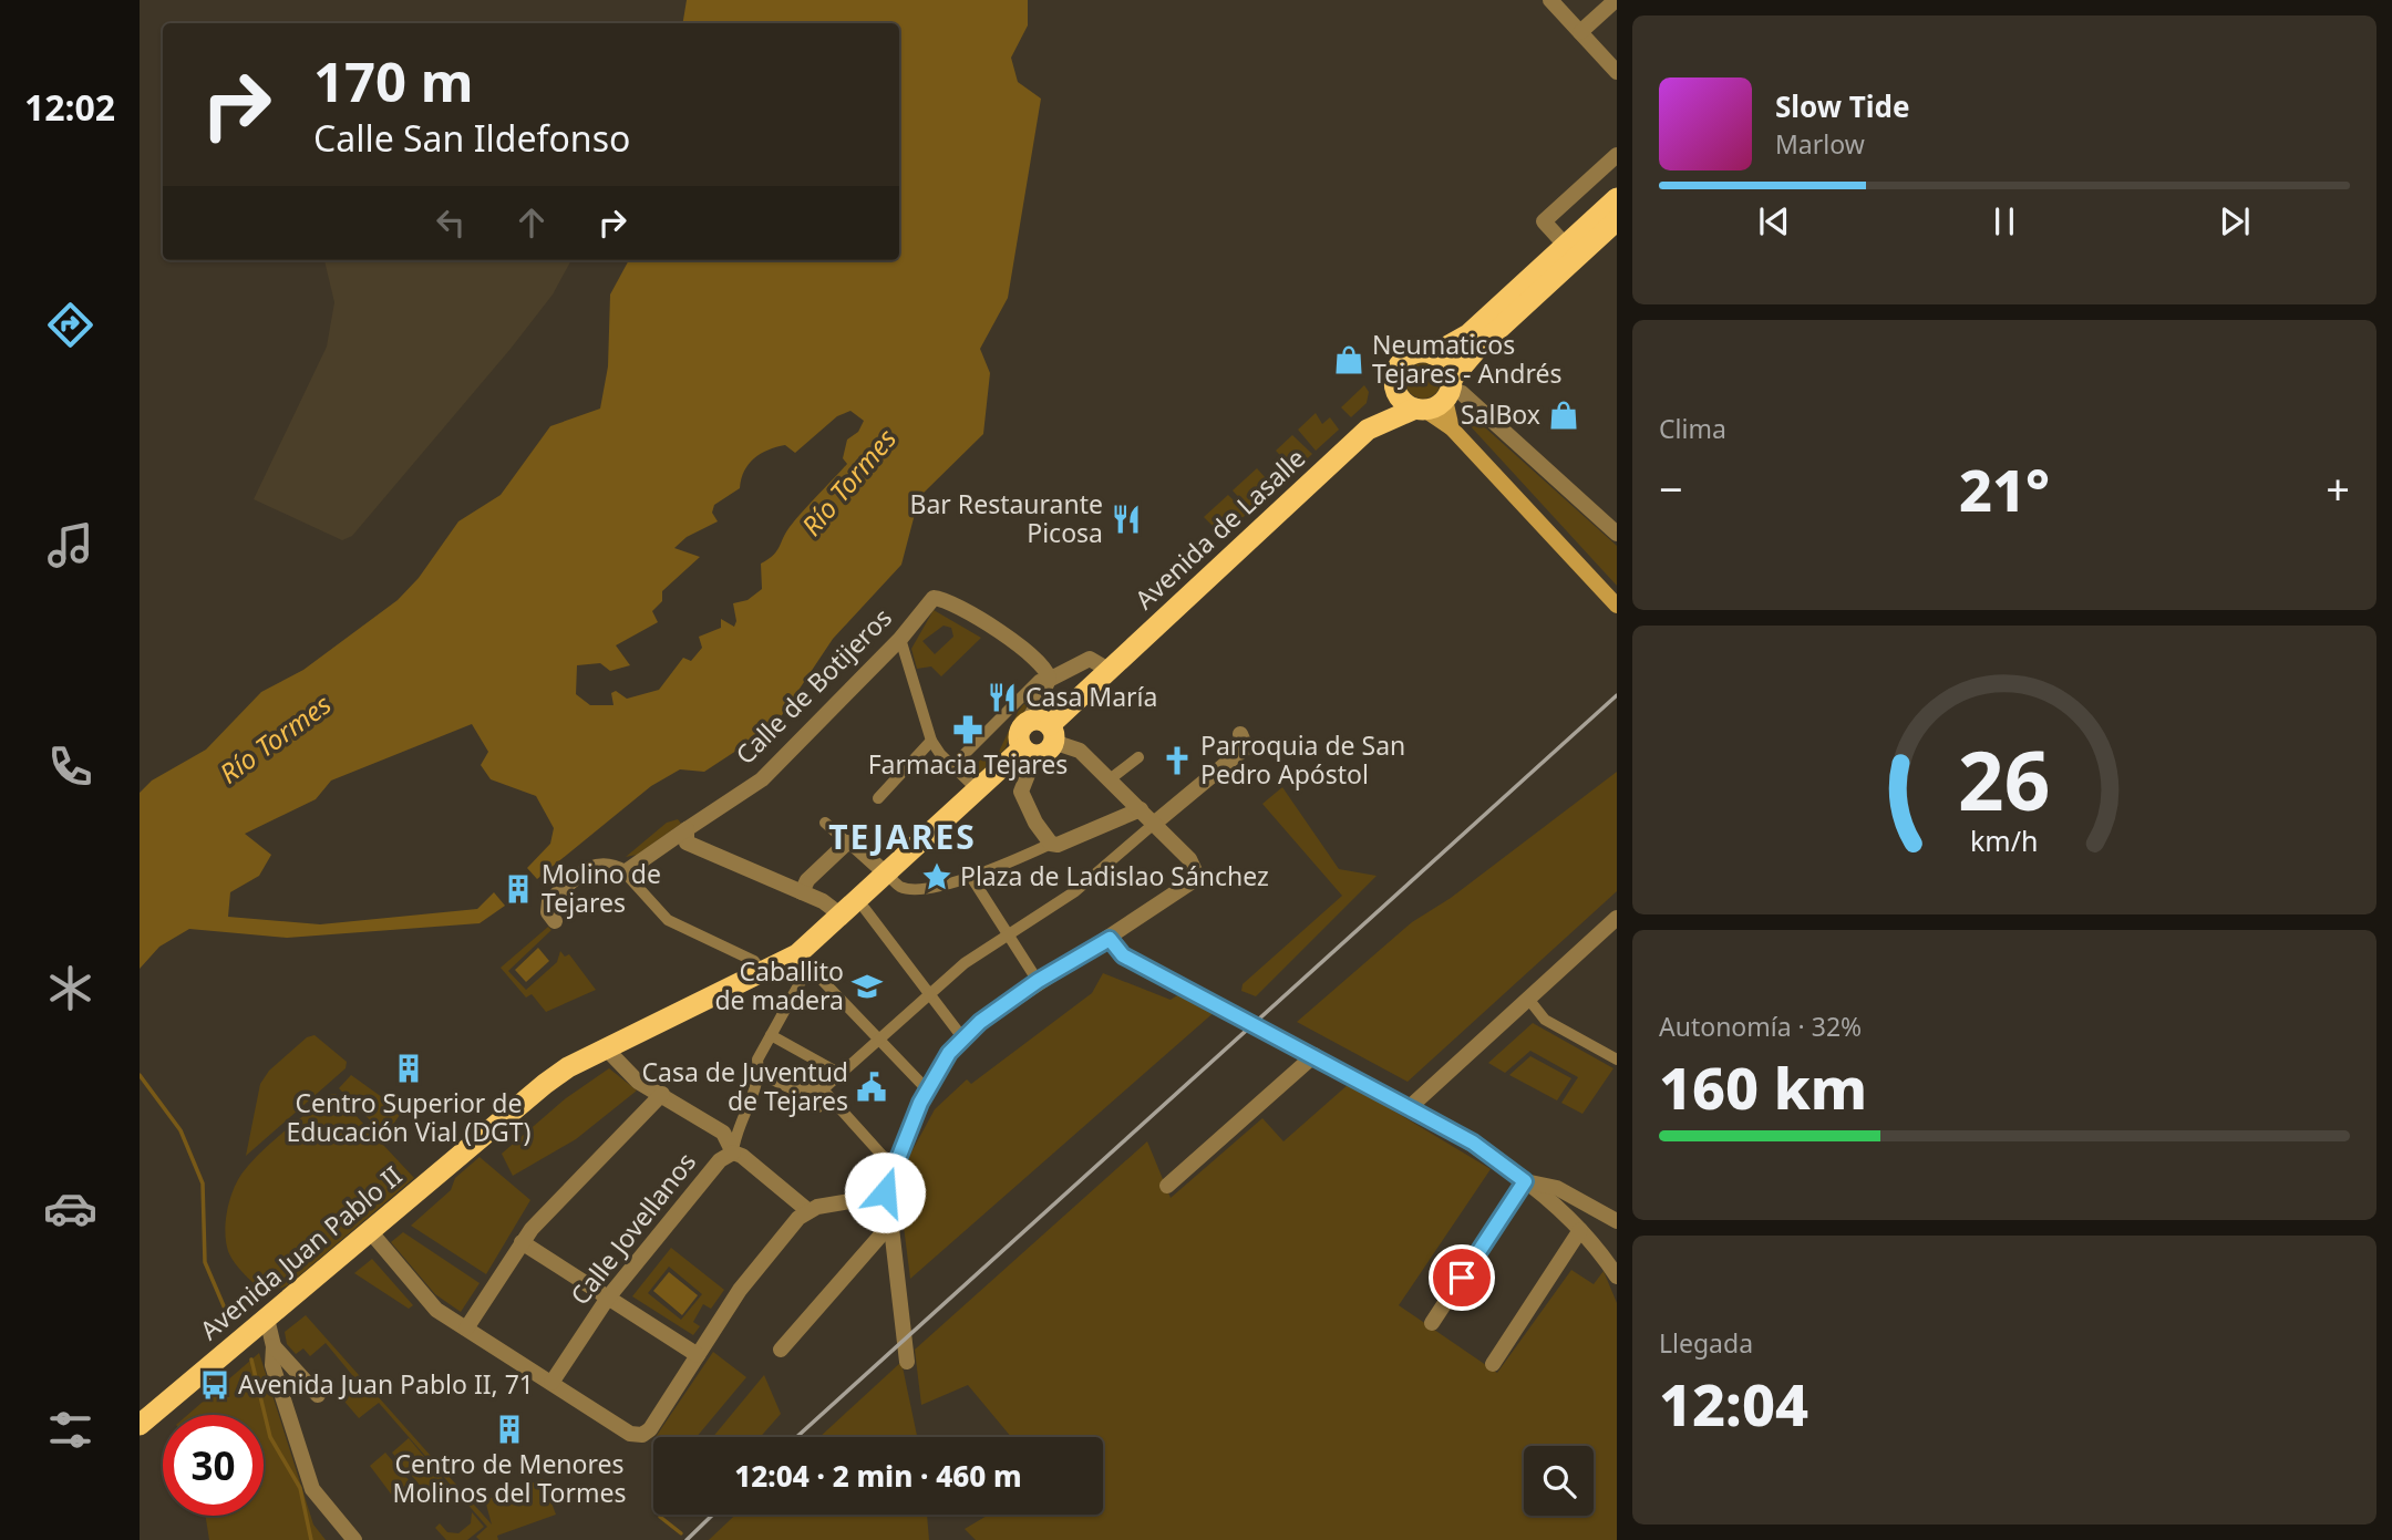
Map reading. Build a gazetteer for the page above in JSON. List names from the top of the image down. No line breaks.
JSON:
{"streets":{"highway":["Avenida de Lasalle","Avenida Juan Pablo II"],"street":["Calle de Botijeros","Calle Jovellanos"]},"crossings":[["Avenida de Lasalle","Avenida Juan Pablo II"],["Calle Jovellanos","Avenida Juan Pablo II"]],"districts":["TEJARES"],"water":["Río Tormes"],"places":{"shop":["Neumaticos Tejares - Andrés","SalBox"],"restaurant":["Bar Restaurante Picosa","Casa María"],"pharmacy":["Farmacia Tejares"],"church":["Parroquia de San Pedro Apóstol"],"place":["Plaza de Ladislao Sánchez"],"building":["Molino de Tejares","Centro Superior de Educación Vial (DGT)","Centro de Menores Molinos del Tormes"],"school or university":["Caballito de madera"],"public building":["Casa de Juventud de Tejares"],"bus stop":["Avenida Juan Pablo II, 71"]},"page":{"tabs":"12:02","turn":["170 m","Calle San Ildefonso"],"song":["Slow Tide","Marlow"],"tile":["Clima",["Autonomía · 32%","160 km"],["Llegada","12:04"]],"heat":["−","21°","+"],"limit":"30","trip":"12:04 · 2 min · 460 m","gauge":["26","km/h"]}}
